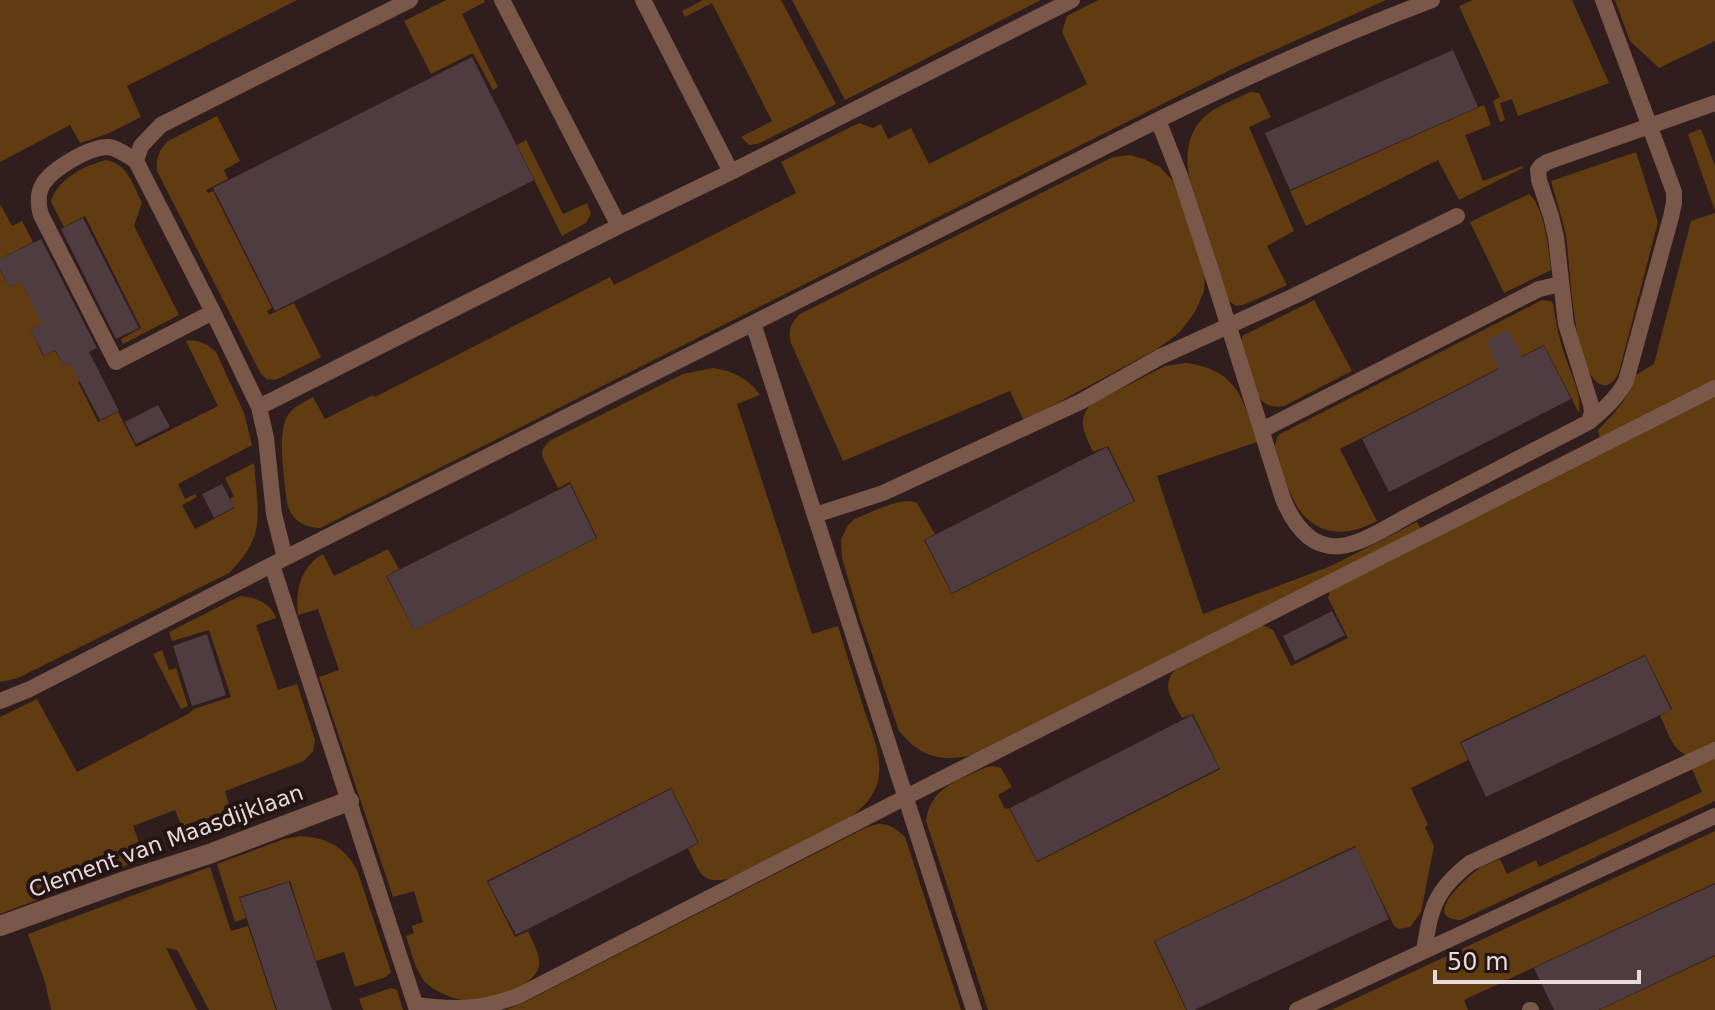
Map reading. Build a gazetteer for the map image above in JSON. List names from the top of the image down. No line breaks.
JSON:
{"streets":{"street":["Clement van Maasdijklaan"]},"scale_bar":"50 m"}
